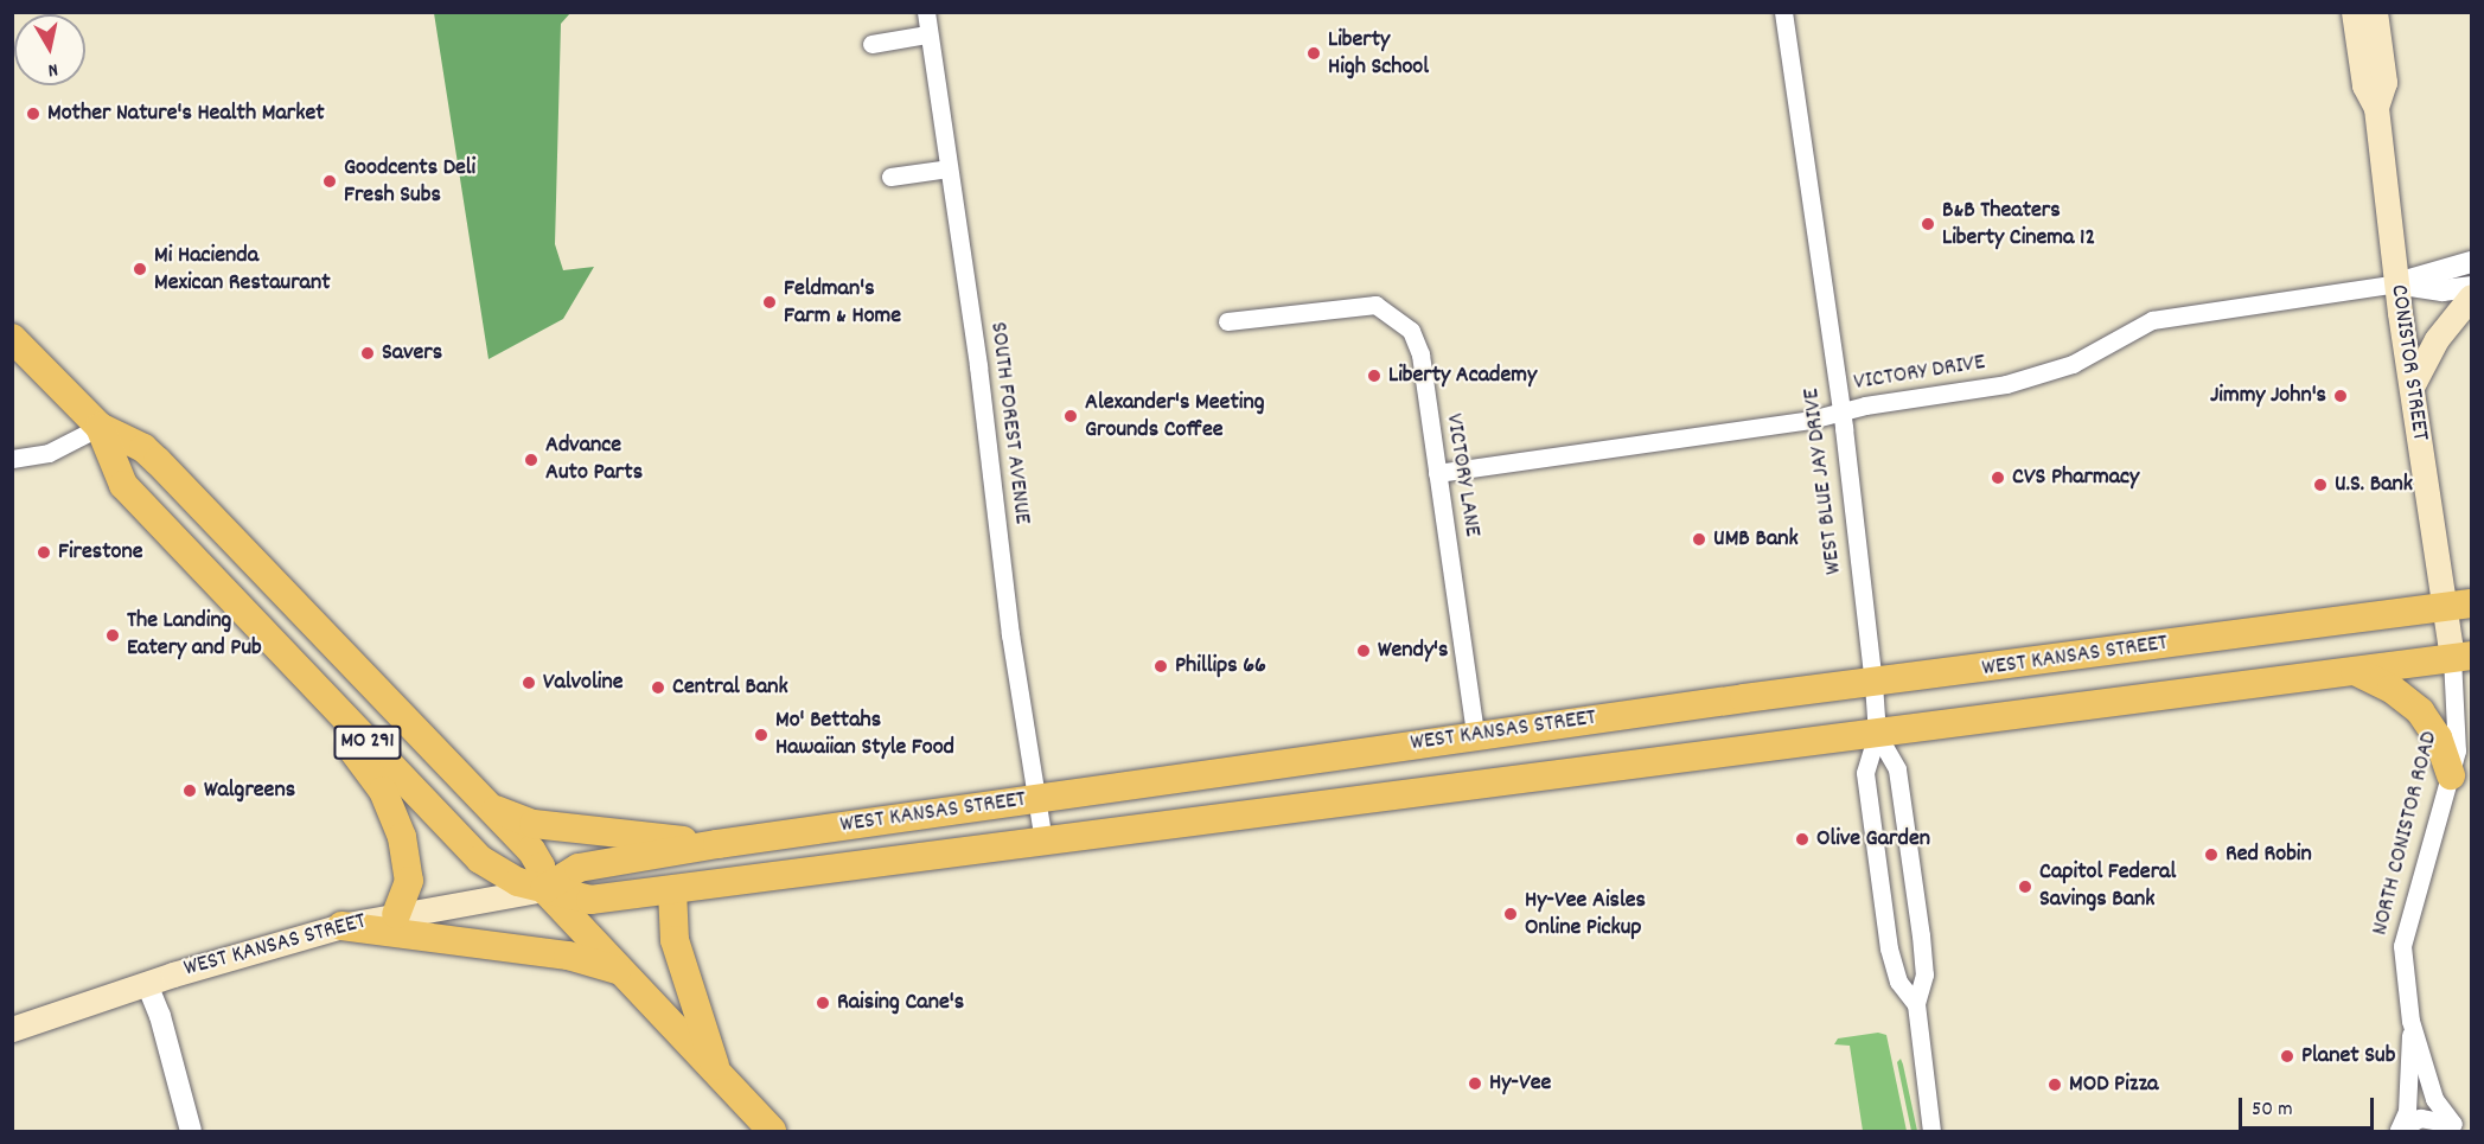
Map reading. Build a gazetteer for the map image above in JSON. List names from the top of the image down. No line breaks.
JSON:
{"streets":{"main road":["CONISTOR STREET","WEST KANSAS STREET","MO 291"],"street":["VICTORY DRIVE","SOUTH FOREST AVENUE","VICTORY LANE","WEST BLUE JAY DRIVE","NORTH CONISTOR ROAD"]},"crossings":[["CONISTOR STREET","VICTORY DRIVE"],["CONISTOR STREET","WEST KANSAS STREET"],["CONISTOR STREET","NORTH CONISTOR ROAD"],["VICTORY DRIVE","VICTORY LANE"],["VICTORY DRIVE","WEST BLUE JAY DRIVE"],["SOUTH FOREST AVENUE","WEST KANSAS STREET"],["VICTORY LANE","WEST KANSAS STREET"],["WEST BLUE JAY DRIVE","WEST KANSAS STREET"],["WEST KANSAS STREET","MO 291"],["WEST KANSAS STREET","NORTH CONISTOR ROAD"]],"places":["Liberty High School","Mother Nature's Health Market","Goodcents Deli Fresh Subs","B&B Theaters Liberty Cinema 12","Mi Hacienda Mexican Restaurant","Feldman's Farm & Home","Savers","Liberty Academy","Jimmy John's","Alexander's Meeting Grounds Coffee","Advance Auto Parts","CVS Pharmacy","U.S. Bank","UMB Bank","Firestone","The Landing Eatery and Pub","Wendy's","Phillips 66","Valvoline","Central Bank","Mo' Bettahs Hawaiian Style Food","Walgreens","Olive Garden","Red Robin","Capitol Federal Savings Bank","Hy-Vee Aisles Online Pickup","Raising Cane's","Planet Sub","Hy-Vee","MOD Pizza"],"scale_bar":"50 m","north":"bottom"}
